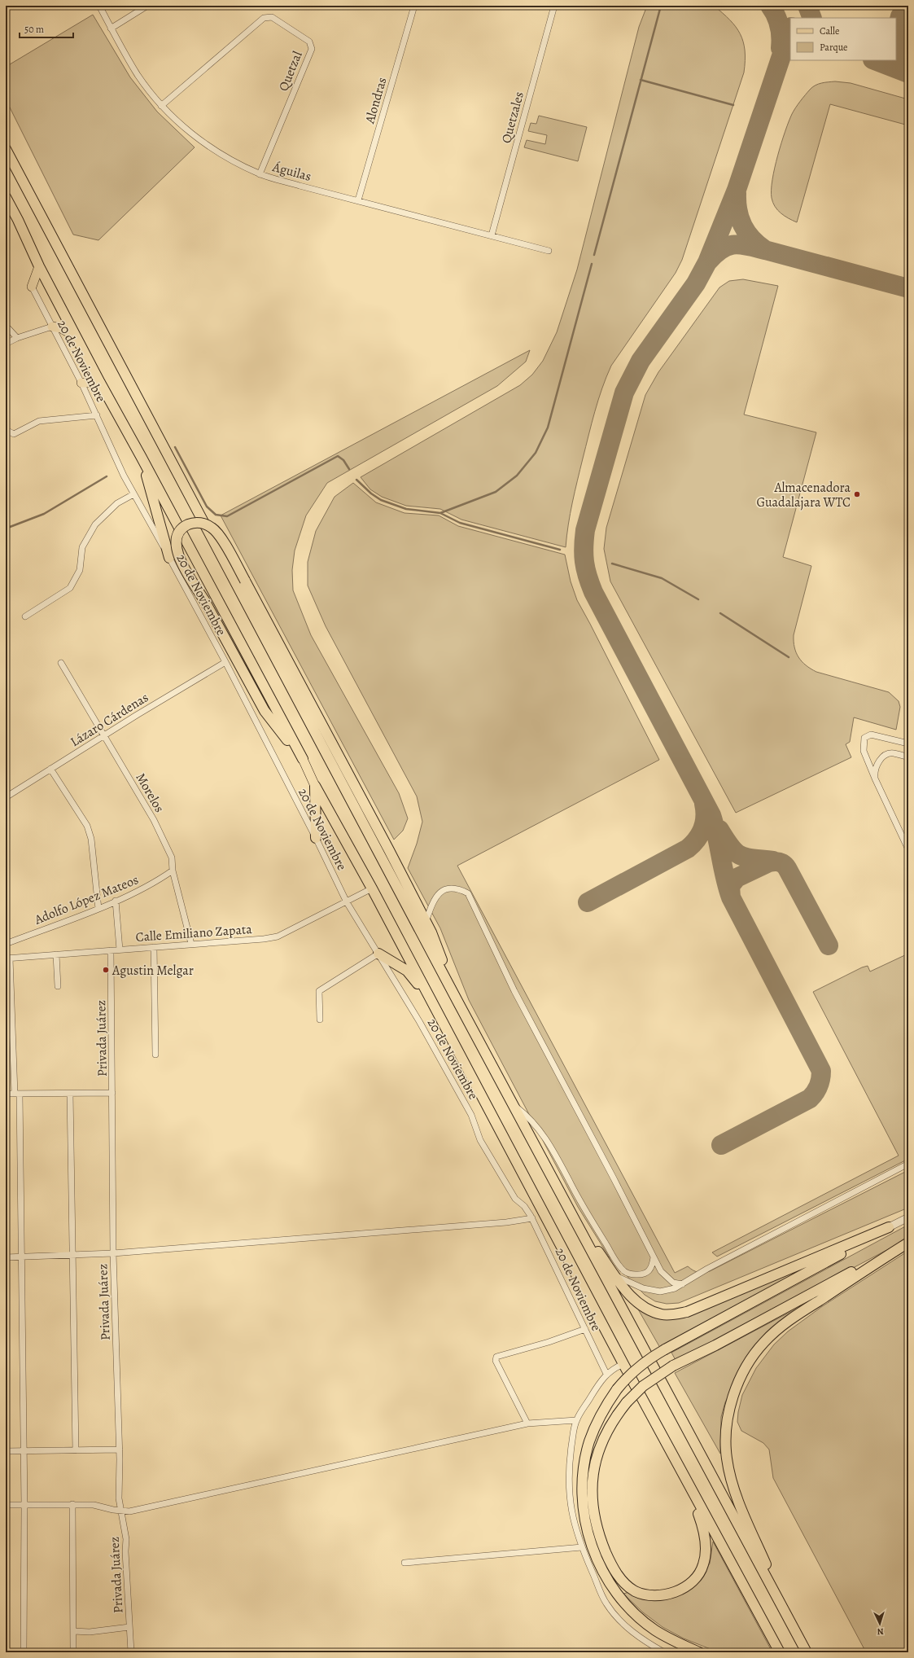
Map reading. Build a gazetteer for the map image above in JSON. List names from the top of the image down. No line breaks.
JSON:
{"streets":{"street":["Quetzal","Alondras","Quetzales","Águilas","20 de Noviembre","Lázaro Cárdenas","Morelos","Adolfo López Mateos","Calle Emiliano Zapata","Privada Juárez"]},"crossings":[["Quetzal","Águilas"],["Alondras","Águilas"],["Quetzales","Águilas"],["20 de Noviembre","Lázaro Cárdenas"],["20 de Noviembre","Calle Emiliano Zapata"],["Lázaro Cárdenas","Morelos"],["Morelos","Adolfo López Mateos"],["Morelos","Calle Emiliano Zapata"],["Calle Emiliano Zapata","Privada Juárez"]],"places":["Almacenadora Guadalajara WTC","Agustin Melgar"],"legend":["Calle","Parque"],"scale_bar":"50 m","north":"bottom"}
